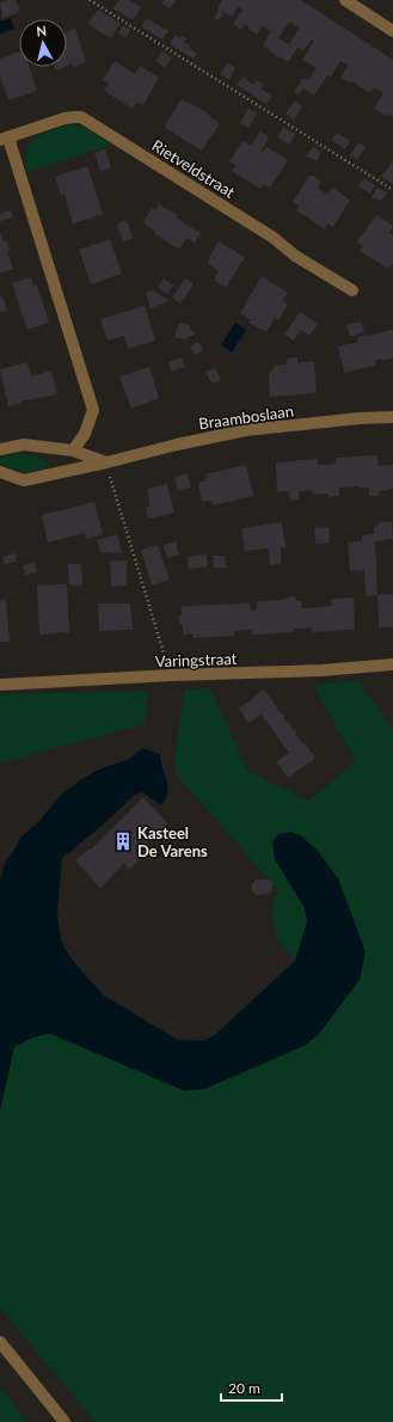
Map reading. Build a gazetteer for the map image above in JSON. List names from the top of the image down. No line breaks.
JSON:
{"streets":{"street":["Rietveldstraat","Braamboslaan","Varingstraat"]},"places":{"building":["Kasteel De Varens"]},"scale_bar":"20 m","north":"top"}
